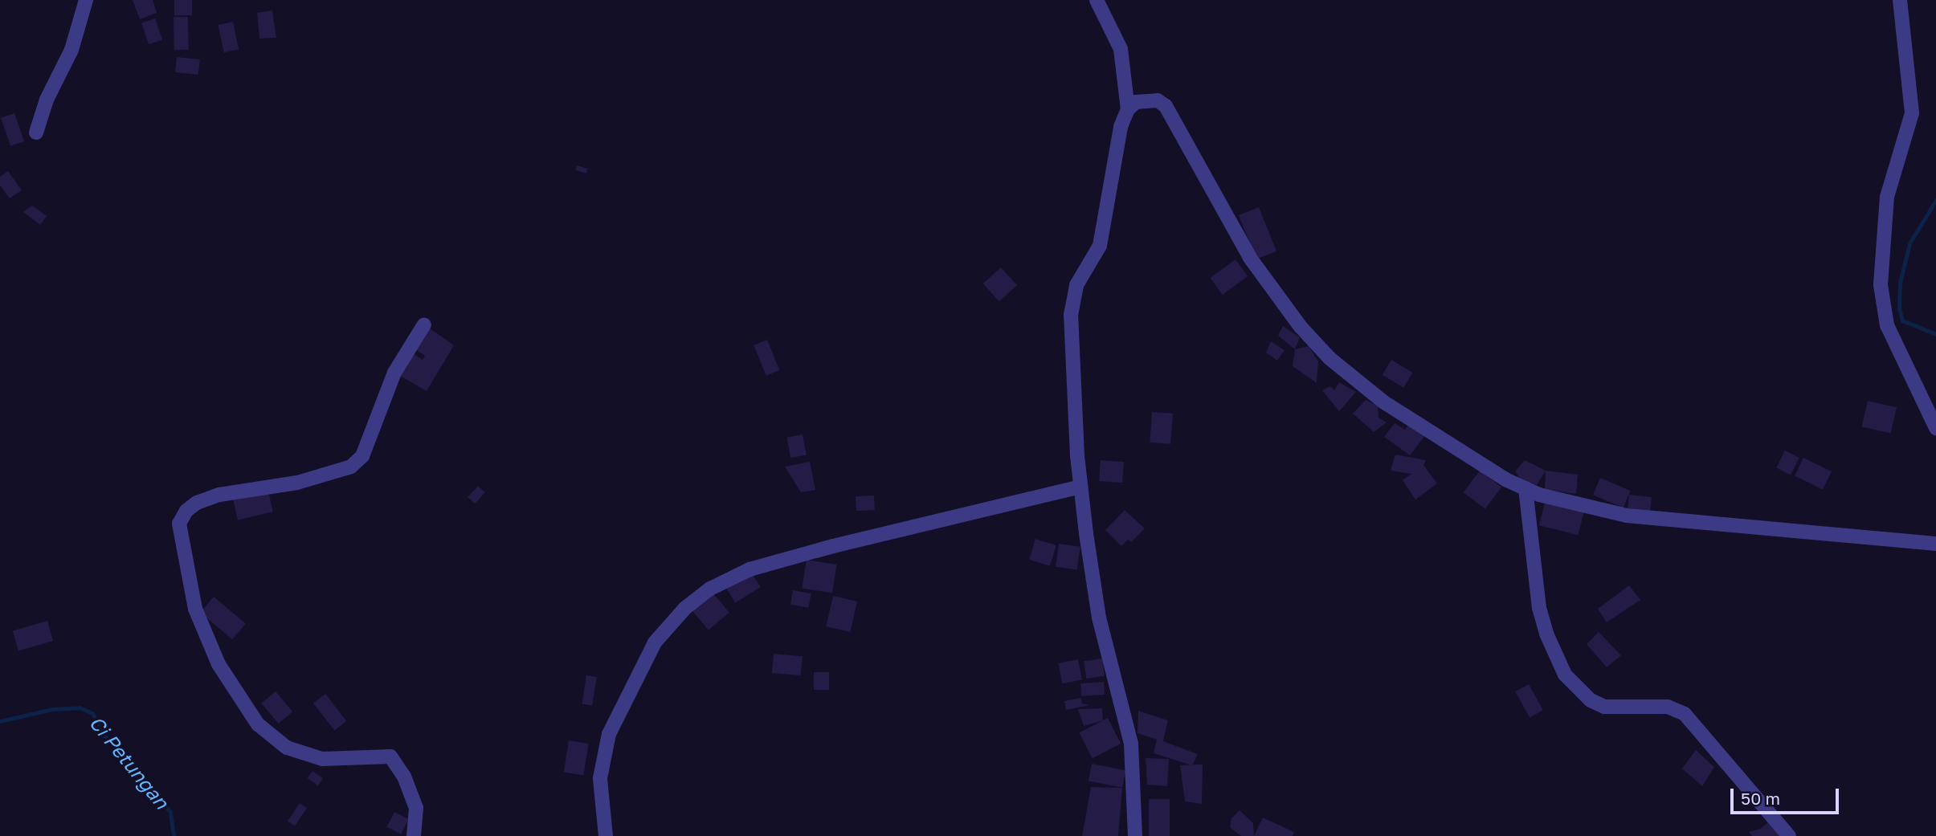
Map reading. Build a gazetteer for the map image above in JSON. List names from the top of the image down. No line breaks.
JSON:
{"water":["Ci Petungan"],"scale_bar":"50 m"}
